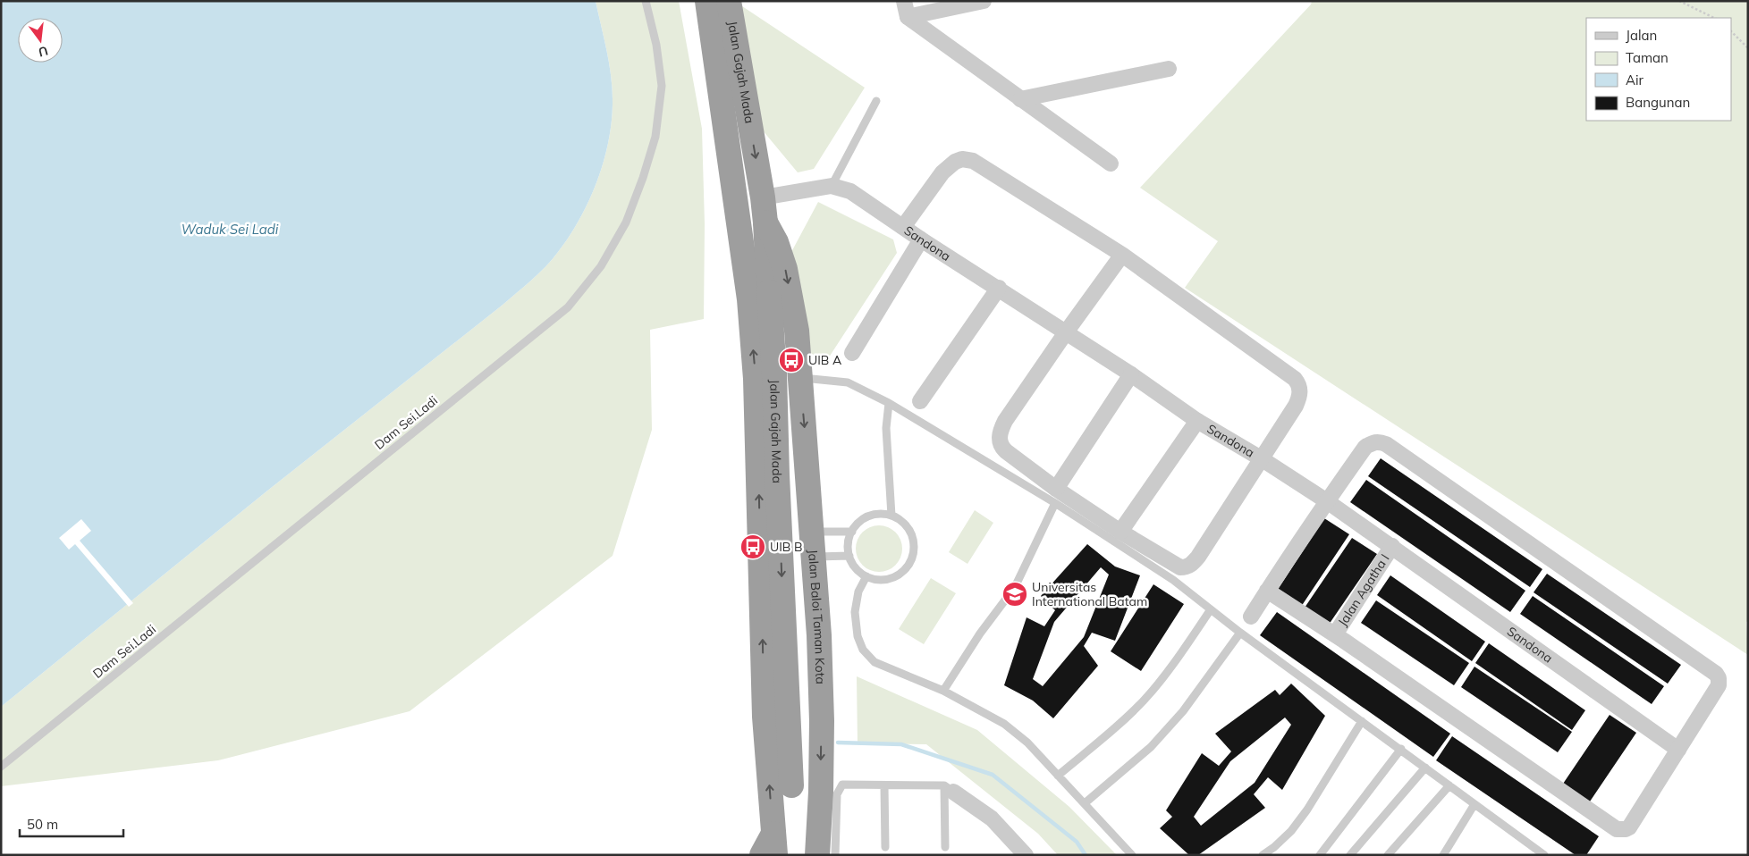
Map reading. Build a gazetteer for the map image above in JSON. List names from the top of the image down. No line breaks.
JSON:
{"streets":{"highway":["Jalan Gajah Mada","Jalan Baloi Taman Kota"],"street":["Sandona","Jalan Agatha I"],"lane":["Dam Sei.Ladi"]},"crossings":[["Jalan Gajah Mada","Sandona"],["Jalan Gajah Mada","Jalan Baloi Taman Kota"],["Sandona","Jalan Agatha I"]],"one_way":["Jalan Baloi Taman Kota"],"water":["Waduk Sei Ladi"],"places":{"bus stop":["UIB A","UIB B"],"school or university":["Universitas International Batam"]},"legend":["Jalan","Taman","Air","Bangunan"],"scale_bar":"50 m","north":"bottom"}
